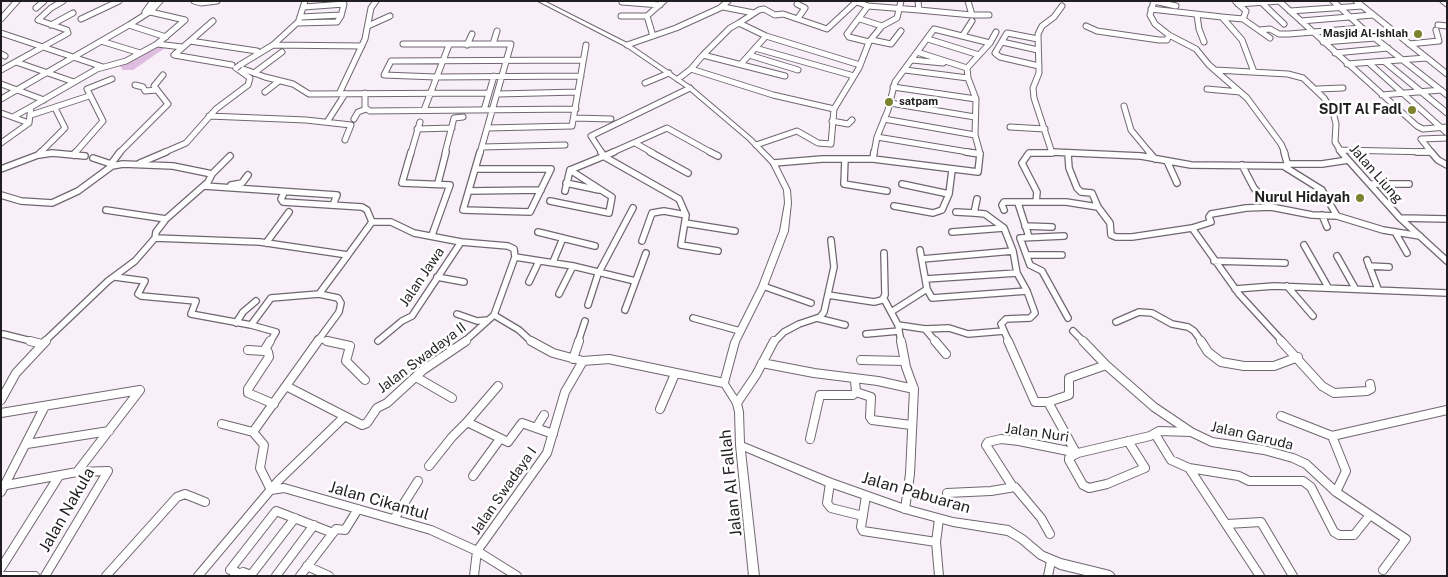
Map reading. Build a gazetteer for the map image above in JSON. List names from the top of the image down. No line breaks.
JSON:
{"streets":{"street":["Jalan Liung","Jalan Jawa","Jalan Swadaya II","Jalan Nuri","Jalan Garuda","Jalan Al Fallah","Jalan Swadaya I","Jalan Pabuaran","Jalan Cikantul","Jalan Nakula"]},"crossings":[["Jalan Nuri","Jalan Garuda"],["Jalan Al Fallah","Jalan Pabuaran"],["Jalan Swadaya I","Jalan Cikantul"]],"places":["Masjid Al-Ishlah","satpam","SDIT Al Fadl","Nurul Hidayah"]}
